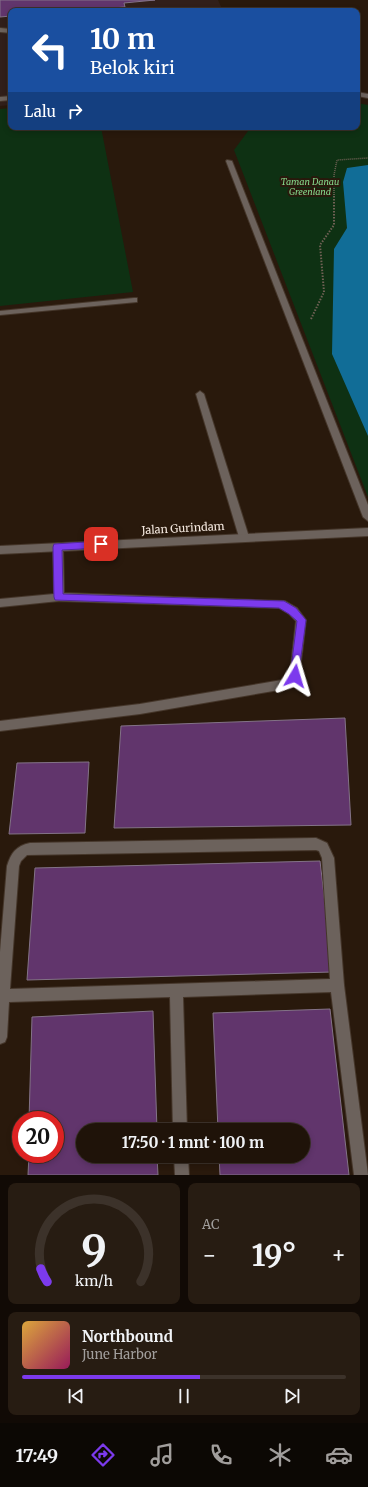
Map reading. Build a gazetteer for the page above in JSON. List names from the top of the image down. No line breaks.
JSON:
{"streets":{"street":["Jalan Gurindam"]},"parks":["Taman Danau Greenland"],"page":{"turn":["10 m","Belok kiri"],"then":"Lalu","limit":"20","trip":"17:50 · 1 mnt · 100 m","tile":"AC","heat":["−","19°","+"],"song":["Northbound","June Harbor"],"tabs":"17:49","gauge":["9","km/h"]}}
